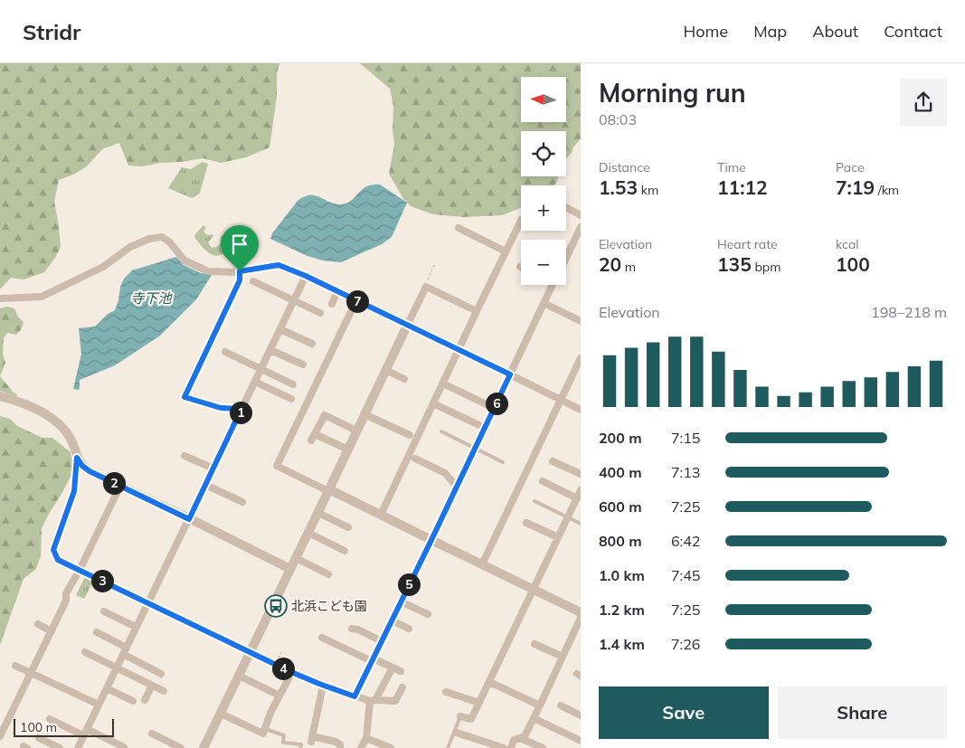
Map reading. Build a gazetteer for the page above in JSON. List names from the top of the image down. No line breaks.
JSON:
{"water":["寺下池"],"places":{"bus stop":["北浜こども園"]},"scale_bar":"100 m","north":"left","page":{"header":"Stridr","nav":["Home","Map","About","Contact"],"heading":["Morning run","08:03"],"map_buttons":["+","−"],"stats":[["Distance","1.53 km"],["Time","11:12"],["Pace","7:19 /km"],["Elevation","20 m"],["Heart rate","135 bpm"],["kcal","100"]],"pins":["7","6","1","2","3","5","4"],"chart":["Elevation","198–218 m"],"list":[{"name":"200 m","note":"7:15"},{"name":"400 m","note":"7:13"},{"name":"600 m","note":"7:25"},{"name":"800 m","note":"6:42"},{"name":"1.0 km","note":"7:45"},{"name":"1.2 km","note":"7:25"},{"name":"1.4 km","note":"7:26"}],"buttons":["Save","Share"],"scale":"100 m"}}
